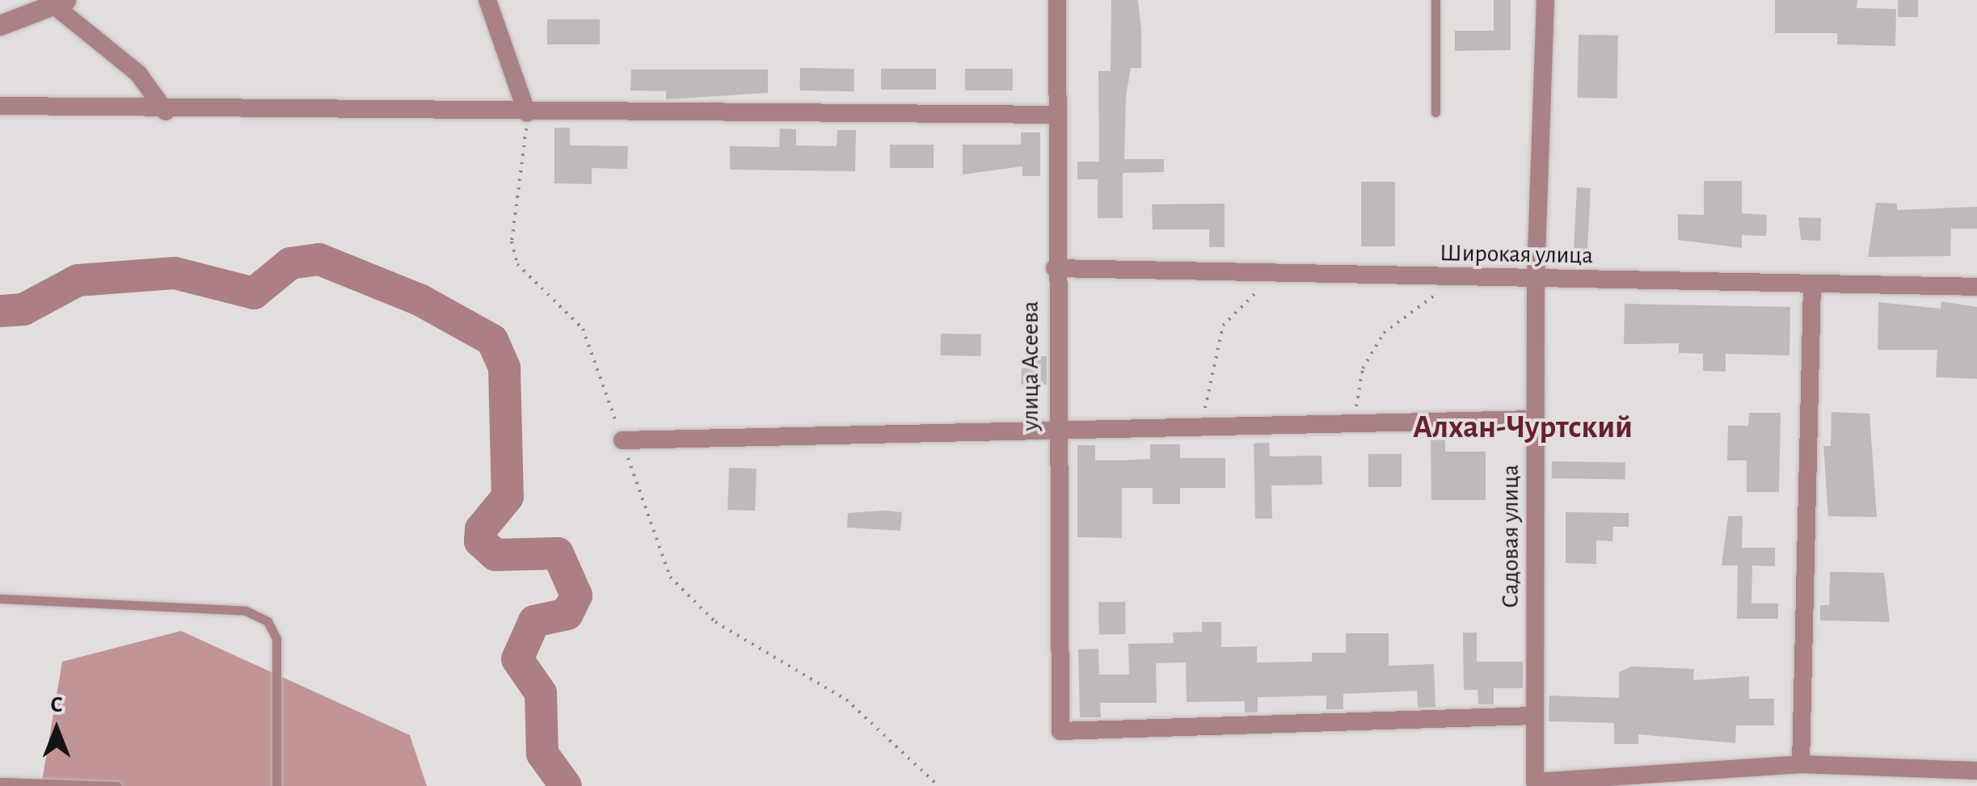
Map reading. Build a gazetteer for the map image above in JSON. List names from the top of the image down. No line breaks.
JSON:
{"streets":{"street":["Широкая улица","улица Асеева","Садовая улица"]},"crossings":[["Широкая улица","улица Асеева"],["Широкая улица","Садовая улица"],["улица Асеева","Садовая улица"]],"districts":["Алхан-Чуртский"],"north":"top"}
